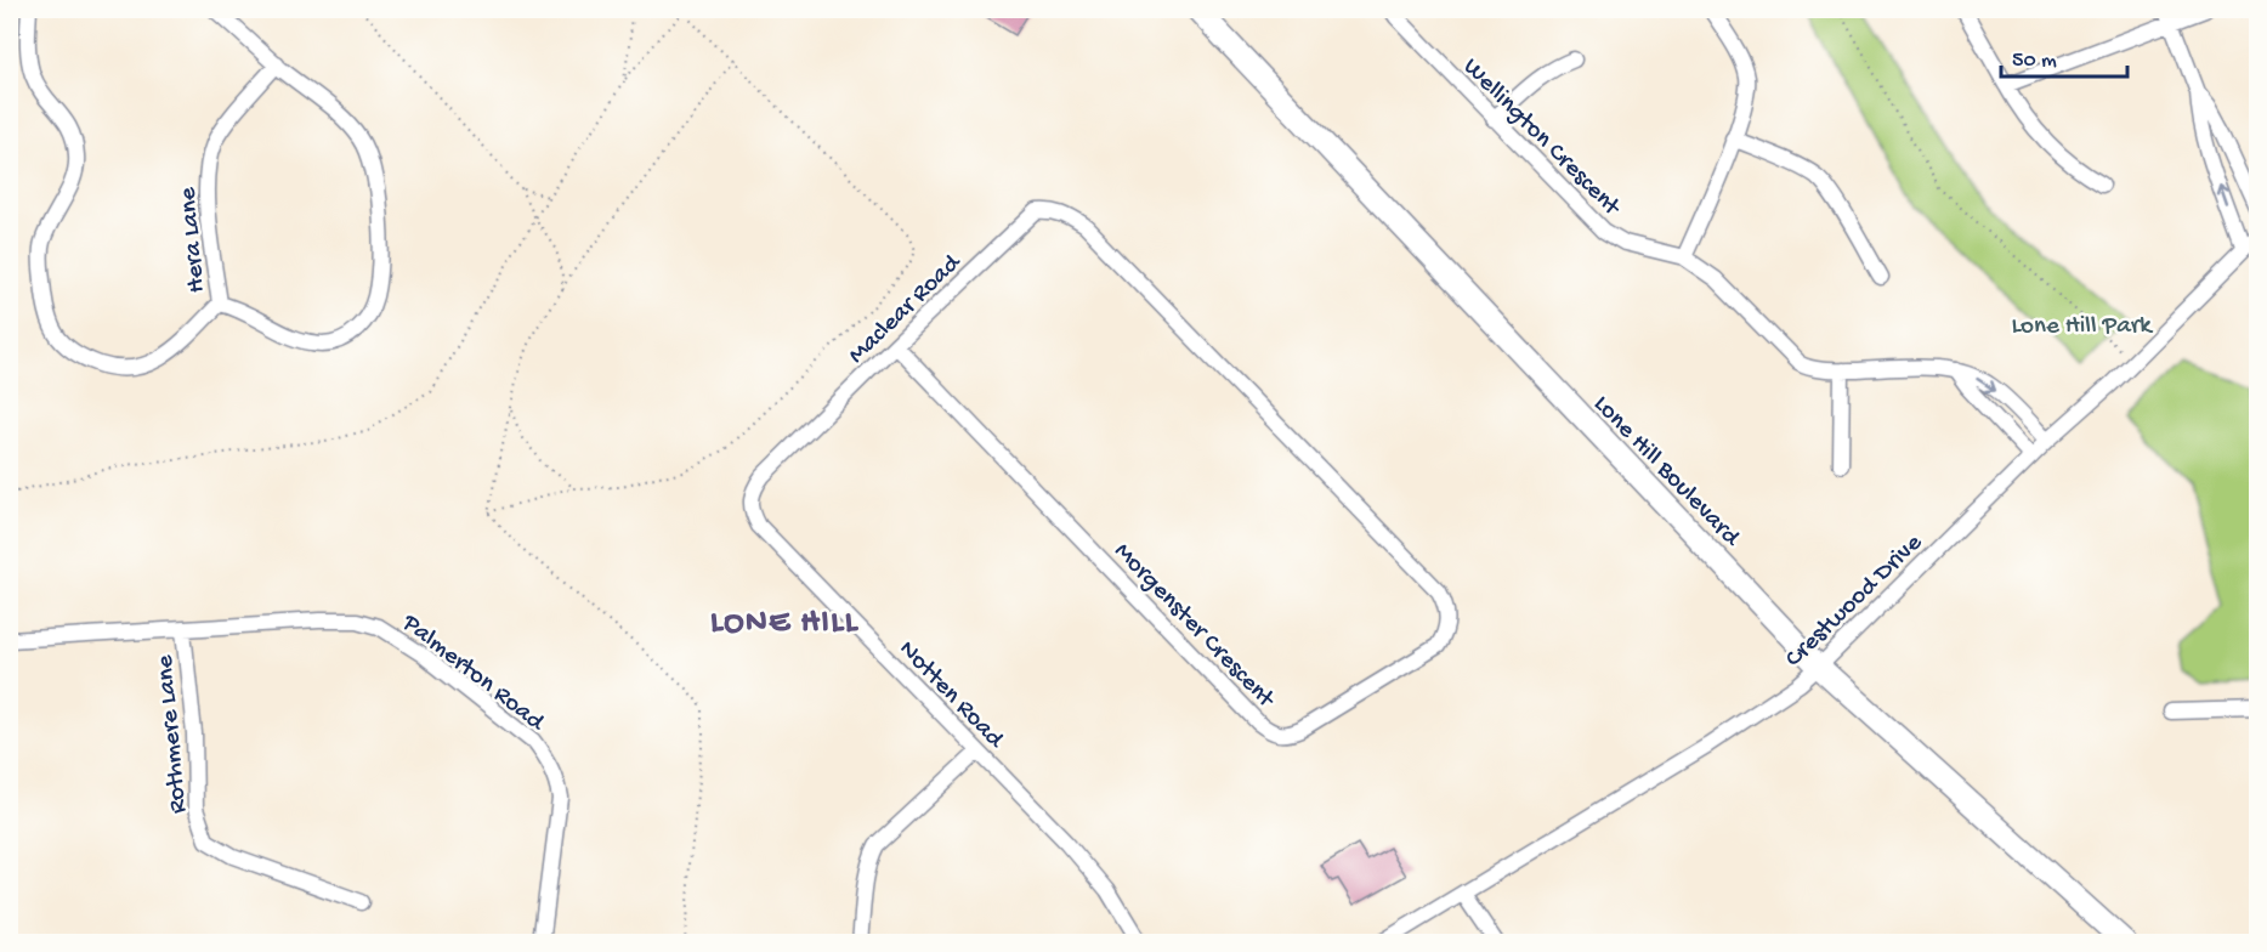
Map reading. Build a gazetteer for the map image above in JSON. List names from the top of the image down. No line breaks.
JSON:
{"streets":{"street":["Wellington Crescent","Hera Lane","Maclear Road","Lone Hill Boulevard","Crestwood Drive","Morgenster Crescent","Palmerton Road","Notten Road","Rothmere Lane"]},"crossings":[["Wellington Crescent","Crestwood Drive"],["Maclear Road","Morgenster Crescent"],["Maclear Road","Notten Road"],["Lone Hill Boulevard","Crestwood Drive"],["Palmerton Road","Rothmere Lane"]],"districts":["LONE HILL"],"parks":["Lone Hill Park"],"scale_bar":"50 m"}
